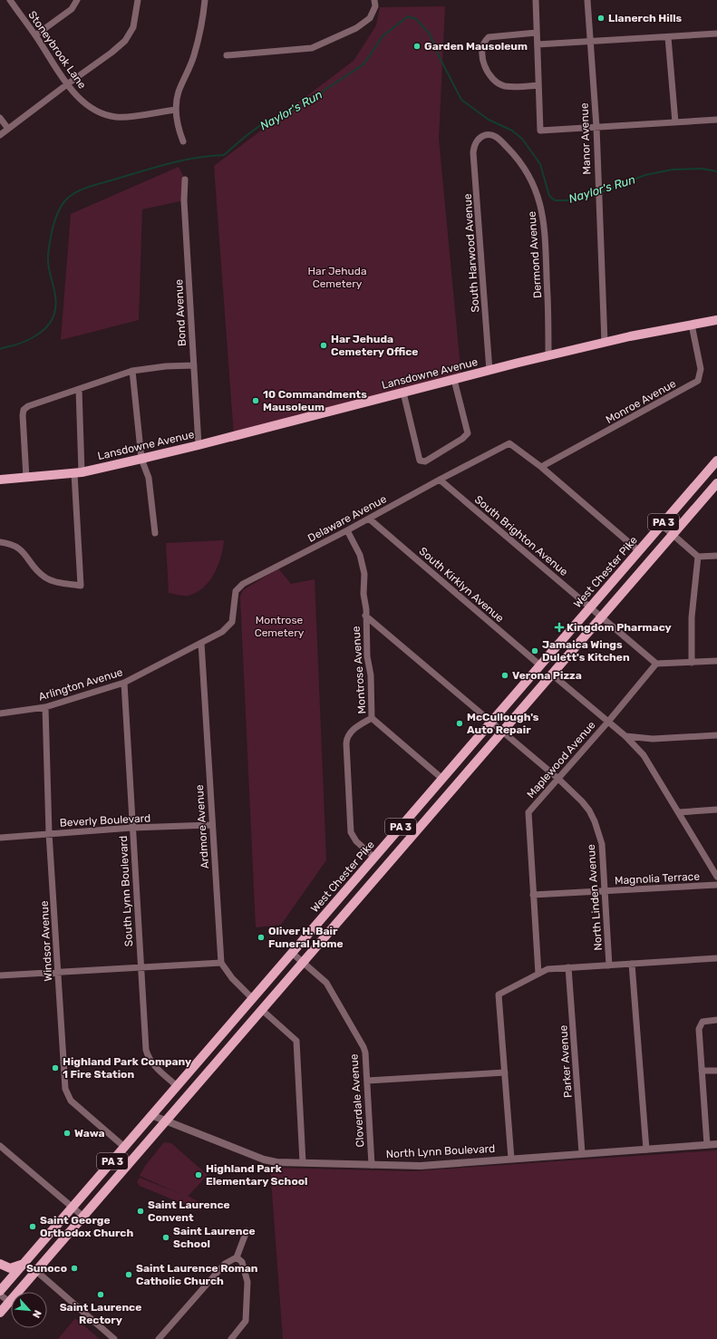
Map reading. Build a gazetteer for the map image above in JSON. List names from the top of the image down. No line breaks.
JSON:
{"streets":{"main road":["Lansdowne Avenue","PA 3","West Chester Pike"],"street":["Stoneybrook Lane","Manor Avenue","South Harwood Avenue","Dermond Avenue","Bond Avenue","Monroe Avenue","Delaware Avenue","South Brighton Avenue","South Kirklyn Avenue","Montrose Avenue","Arlington Avenue","Maplewood Avenue","Beverly Boulevard","Ardmore Avenue","Magnolia Terrace","South Lynn Boulevard","North Linden Avenue","Windsor Avenue","Parker Avenue","Cloverdale Avenue","North Lynn Boulevard"]},"crossings":[["Manor Avenue","Lansdowne Avenue"],["South Harwood Avenue","Dermond Avenue"],["South Harwood Avenue","Lansdowne Avenue"],["Dermond Avenue","Lansdowne Avenue"],["Bond Avenue","Lansdowne Avenue"],["Lansdowne Avenue","Monroe Avenue"],["Monroe Avenue","Delaware Avenue"],["Delaware Avenue","South Brighton Avenue"],["Delaware Avenue","South Kirklyn Avenue"],["Delaware Avenue","Montrose Avenue"],["Delaware Avenue","Arlington Avenue"],["PA 3","South Brighton Avenue"],["PA 3","North Linden Avenue"],["PA 3","Cloverdale Avenue"],["PA 3","North Lynn Boulevard"],["South Brighton Avenue","West Chester Pike"],["South Brighton Avenue","Maplewood Avenue"],["West Chester Pike","South Kirklyn Avenue"],["West Chester Pike","Montrose Avenue"],["West Chester Pike","South Lynn Boulevard"],["West Chester Pike","North Linden Avenue"],["West Chester Pike","Windsor Avenue"],["West Chester Pike","Cloverdale Avenue"],["West Chester Pike","North Lynn Boulevard"],["Montrose Avenue","North Linden Avenue"],["Arlington Avenue","Ardmore Avenue"],["Arlington Avenue","South Lynn Boulevard"],["Arlington Avenue","Windsor Avenue"],["Maplewood Avenue","Magnolia Terrace"],["Maplewood Avenue","North Linden Avenue"],["Beverly Boulevard","Ardmore Avenue"],["Beverly Boulevard","South Lynn Boulevard"],["Beverly Boulevard","Windsor Avenue"],["Magnolia Terrace","North Linden Avenue"],["Parker Avenue","North Lynn Boulevard"],["Cloverdale Avenue","North Lynn Boulevard"]],"water":["Naylor's Run"],"parks":["Har Jehuda Cemetery","Montrose Cemetery"],"places":{"other":["Llanerch Hills","Garden Mausoleum","Har Jehuda Cemetery Office","10 Commandments Mausoleum","Jamaica Wings Dulett's Kitchen","Verona Pizza","McCullough's Auto Repair","Oliver H. Bair Funeral Home","Highland Park Company 1 Fire Station","Wawa","Highland Park Elementary School","Saint Laurence Convent","Saint George Orthodox Church","Saint Laurence School","Sunoco","Saint Laurence Roman Catholic Church","Saint Laurence Rectory"],"health":["Kingdom Pharmacy"]},"north":"bottom right"}
